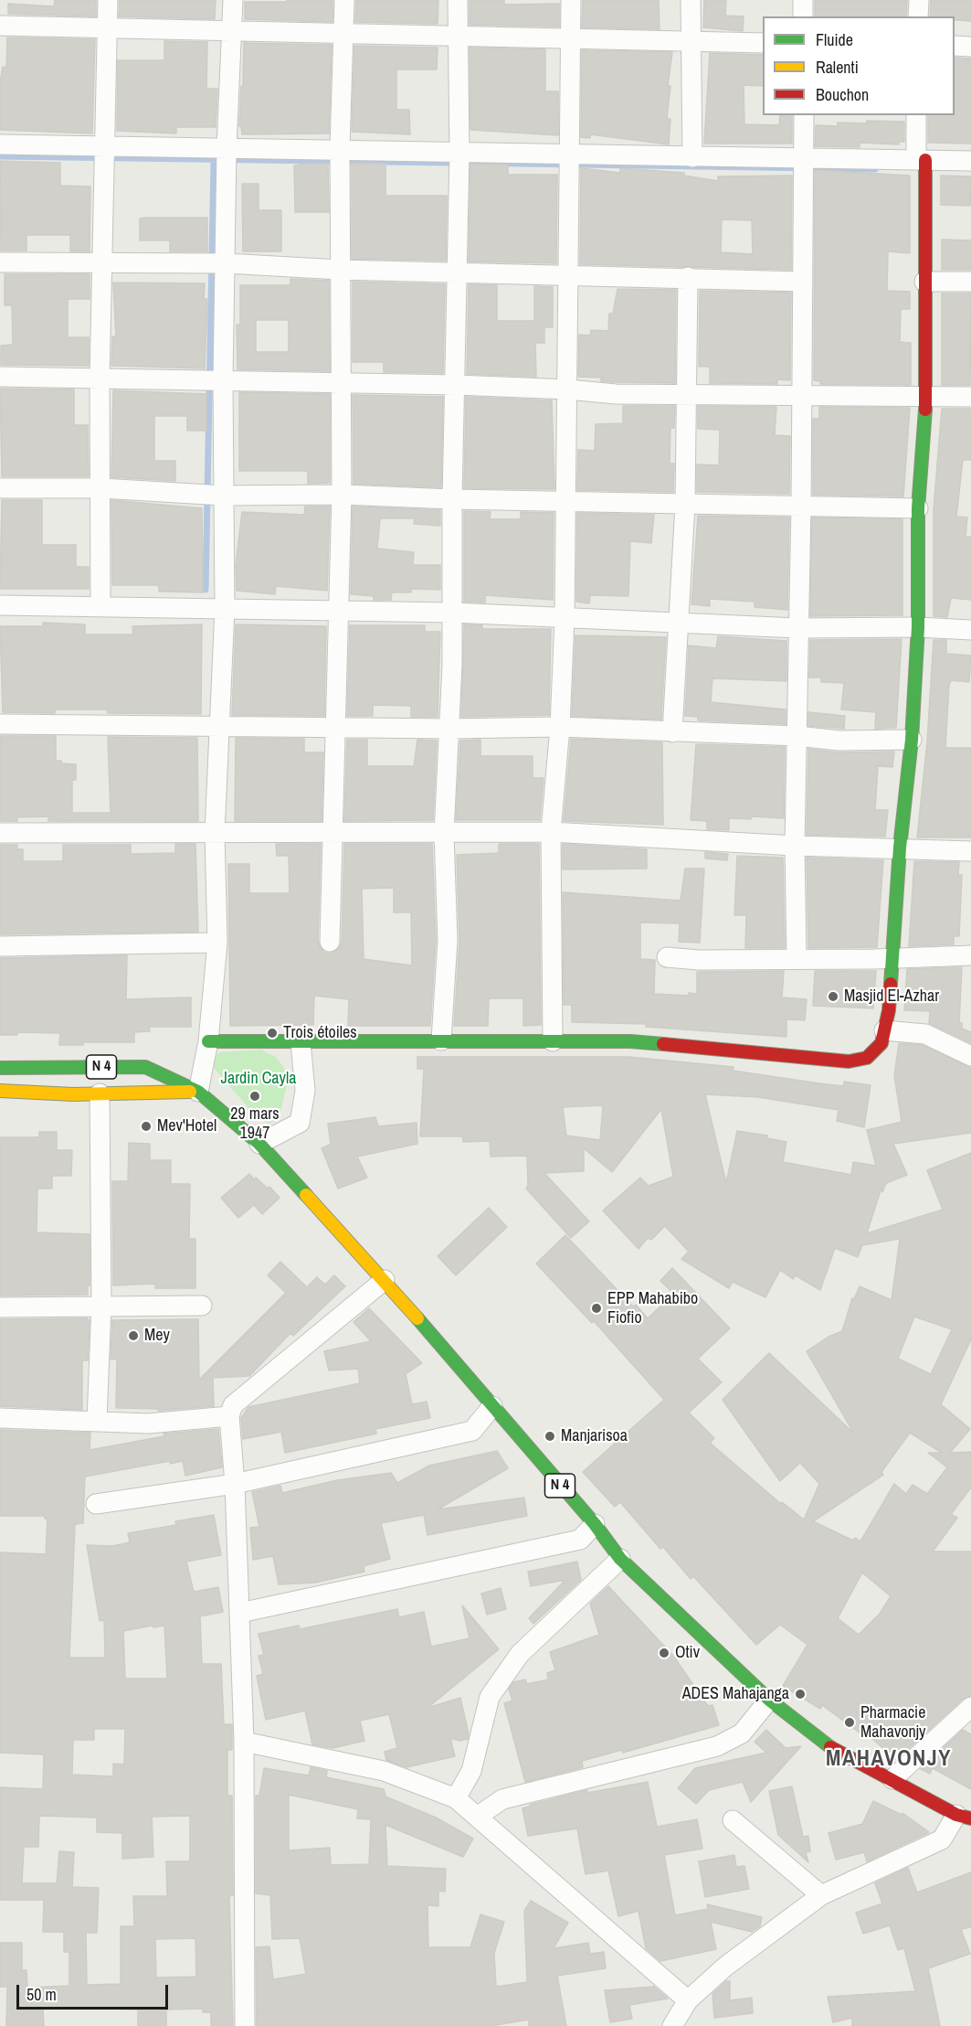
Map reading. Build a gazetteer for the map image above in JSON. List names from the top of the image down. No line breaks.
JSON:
{"streets":{"street":["N 4"]},"districts":["MAHAVONJY"],"parks":["Jardin Cayla"],"places":["Masjid El-Azhar","Trois étoiles","29 mars 1947","Mev'Hotel","EPP Mahabibo Fiofio","Mey","Manjarisoa","Otiv","ADES Mahajanga","Pharmacie Mahavonjy"],"legend":["Fluide","Ralenti","Bouchon"],"scale_bar":"50 m"}
